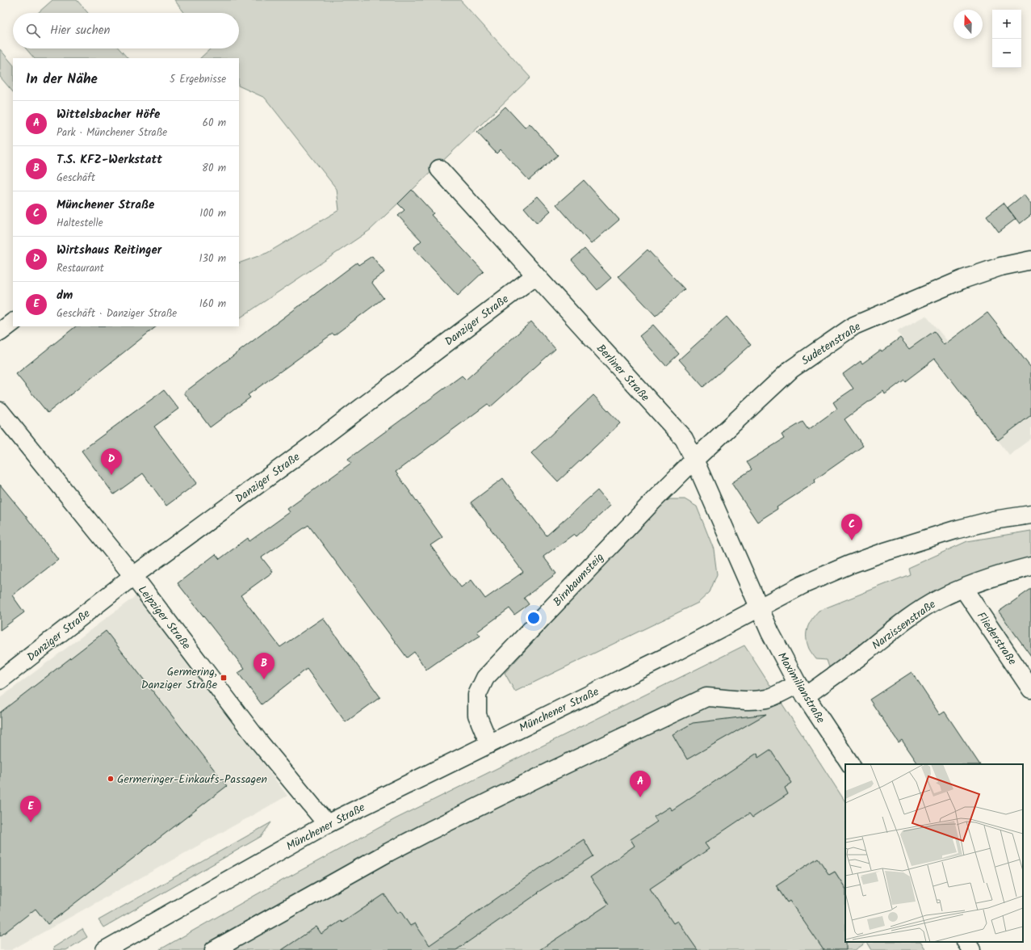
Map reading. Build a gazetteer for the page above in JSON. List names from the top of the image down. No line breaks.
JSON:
{"streets":{"street":["Danziger Straße","Sudetenstraße","Berliner Straße","Birnbaumsteig","Leipziger Straße","Narzissenstraße","Fliederstraße","Maximilianstraße","Münchener Straße"]},"crossings":[["Danziger Straße","Berliner Straße"],["Danziger Straße","Leipziger Straße"],["Sudetenstraße","Berliner Straße"],["Sudetenstraße","Birnbaumsteig"],["Berliner Straße","Birnbaumsteig"],["Berliner Straße","Maximilianstraße"],["Berliner Straße","Münchener Straße"],["Birnbaumsteig","Münchener Straße"],["Leipziger Straße","Münchener Straße"],["Narzissenstraße","Fliederstraße"],["Narzissenstraße","Maximilianstraße"],["Maximilianstraße","Münchener Straße"]],"places":{"transit":["Germering, Danziger Straße"],"other":["Germeringer-Einkaufs-Passagen"]},"north":"top","page":{"map_buttons":["+","−"],"search":"Hier suchen","heading":["In der Nähe","5 Ergebnisse"],"list":[{"mark":"A","name":"Wittelsbacher Höfe","note":"Park · Münchener Straße","value":"60 m"},{"mark":"B","name":"T.S. KFZ-Werkstatt","note":"Geschäft","value":"80 m"},{"mark":"C","name":"Münchener Straße","note":"Haltestelle","value":"100 m"},{"mark":"D","name":"Wirtshaus Reitinger","note":"Restaurant","value":"130 m"},{"mark":"E","name":"dm","note":"Geschäft · Danziger Straße","value":"160 m"}],"pins":["D","C","B","A","E"]}}
